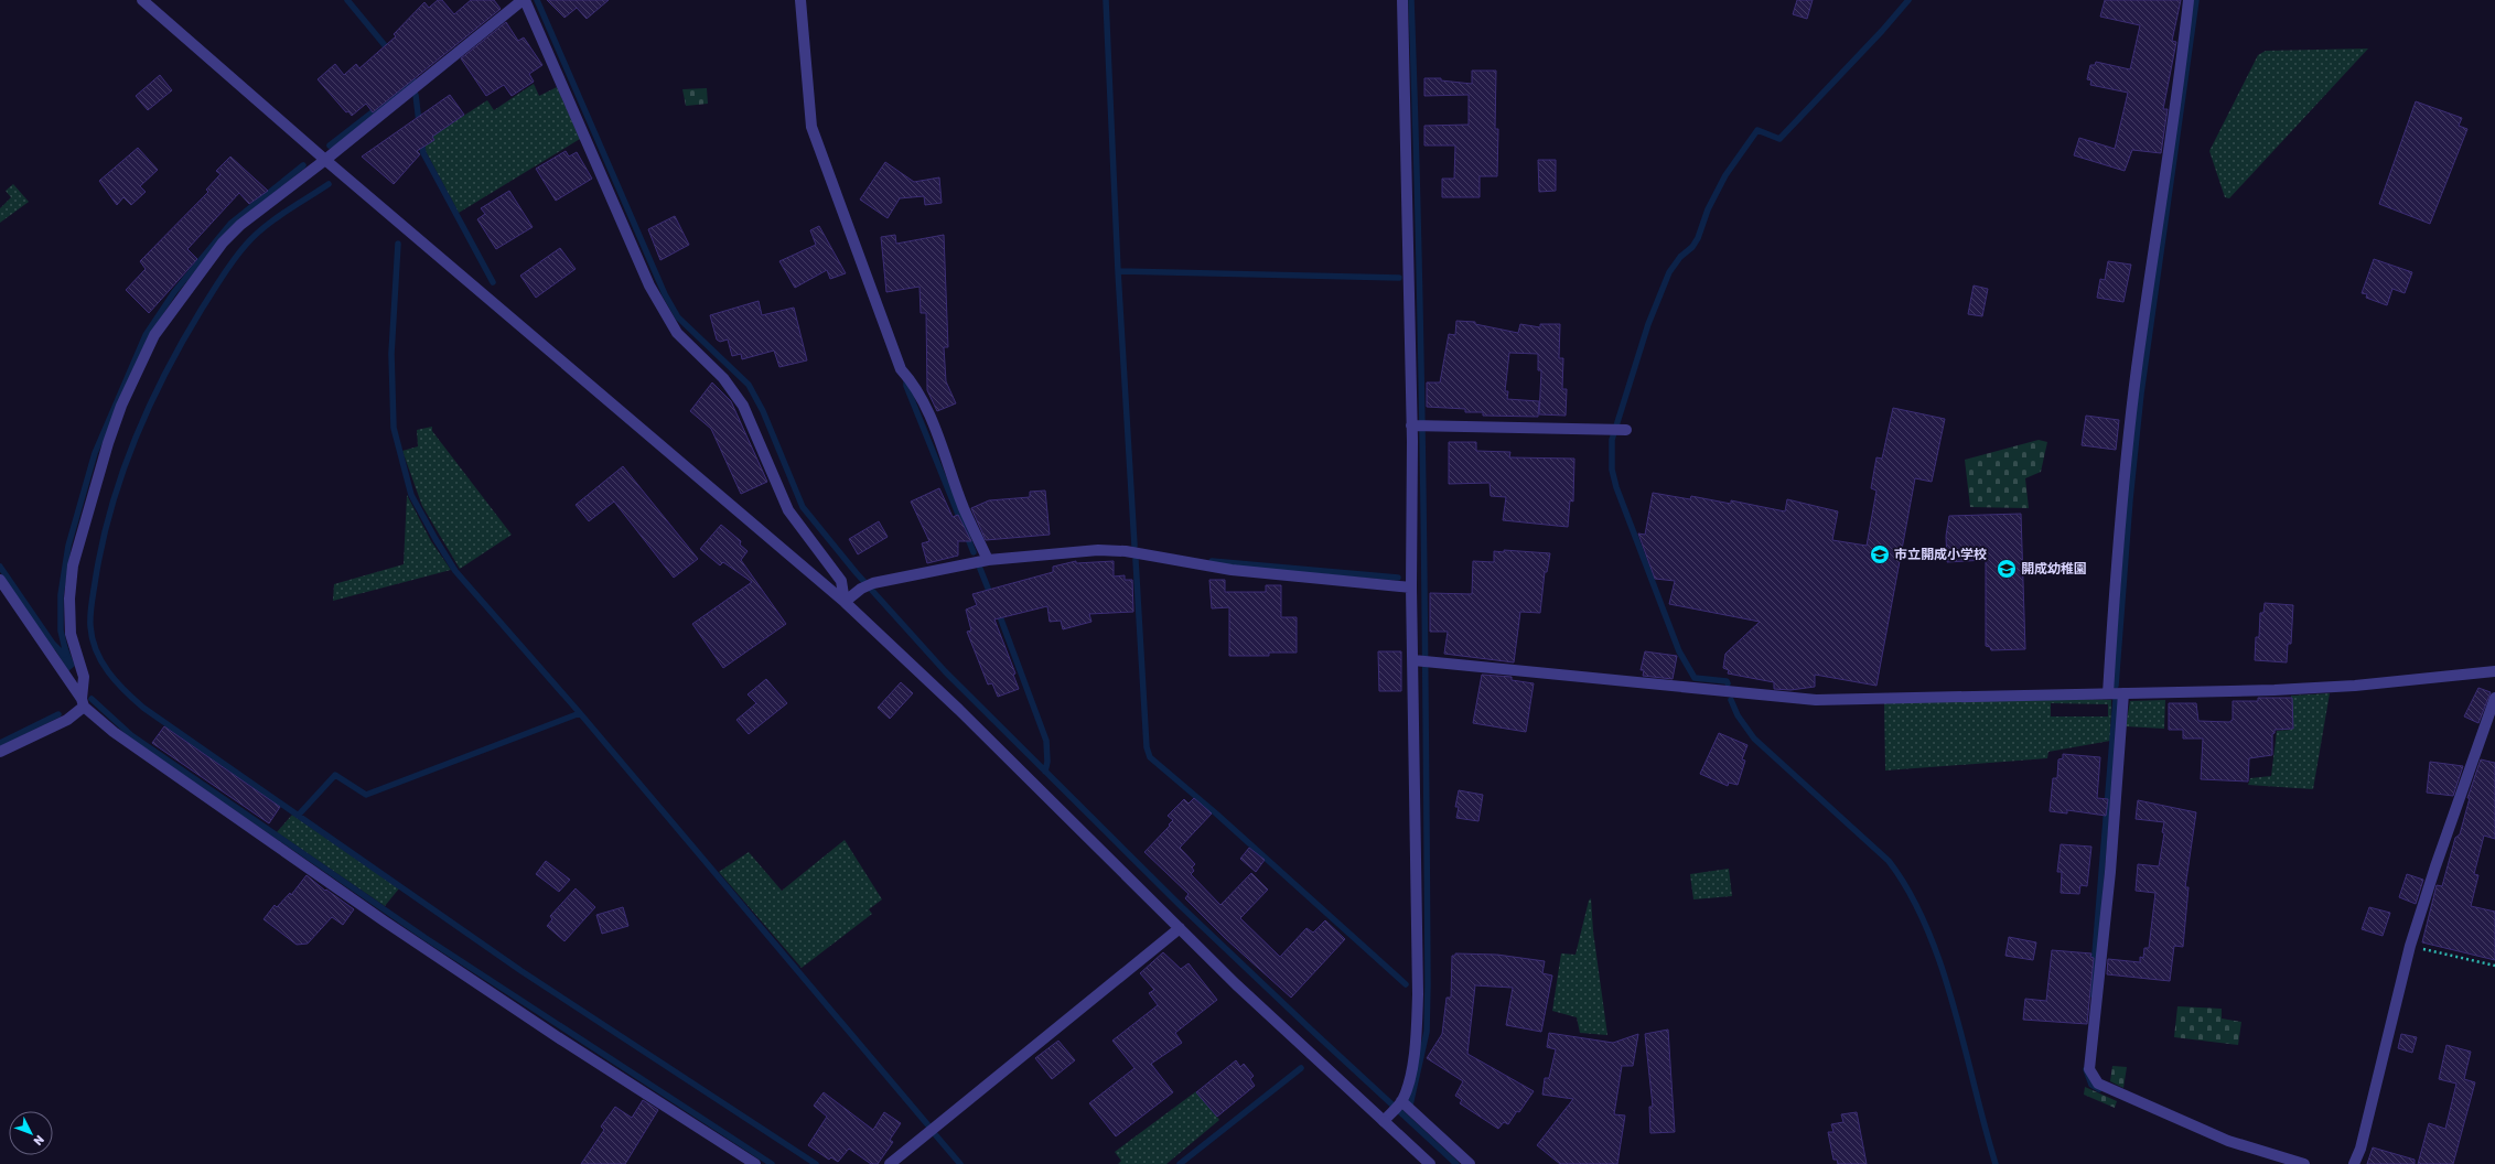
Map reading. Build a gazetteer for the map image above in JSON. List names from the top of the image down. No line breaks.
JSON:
{"places":{"school or university":["市立開成小学校","開成幼稚園"]},"north":"bottom right"}
